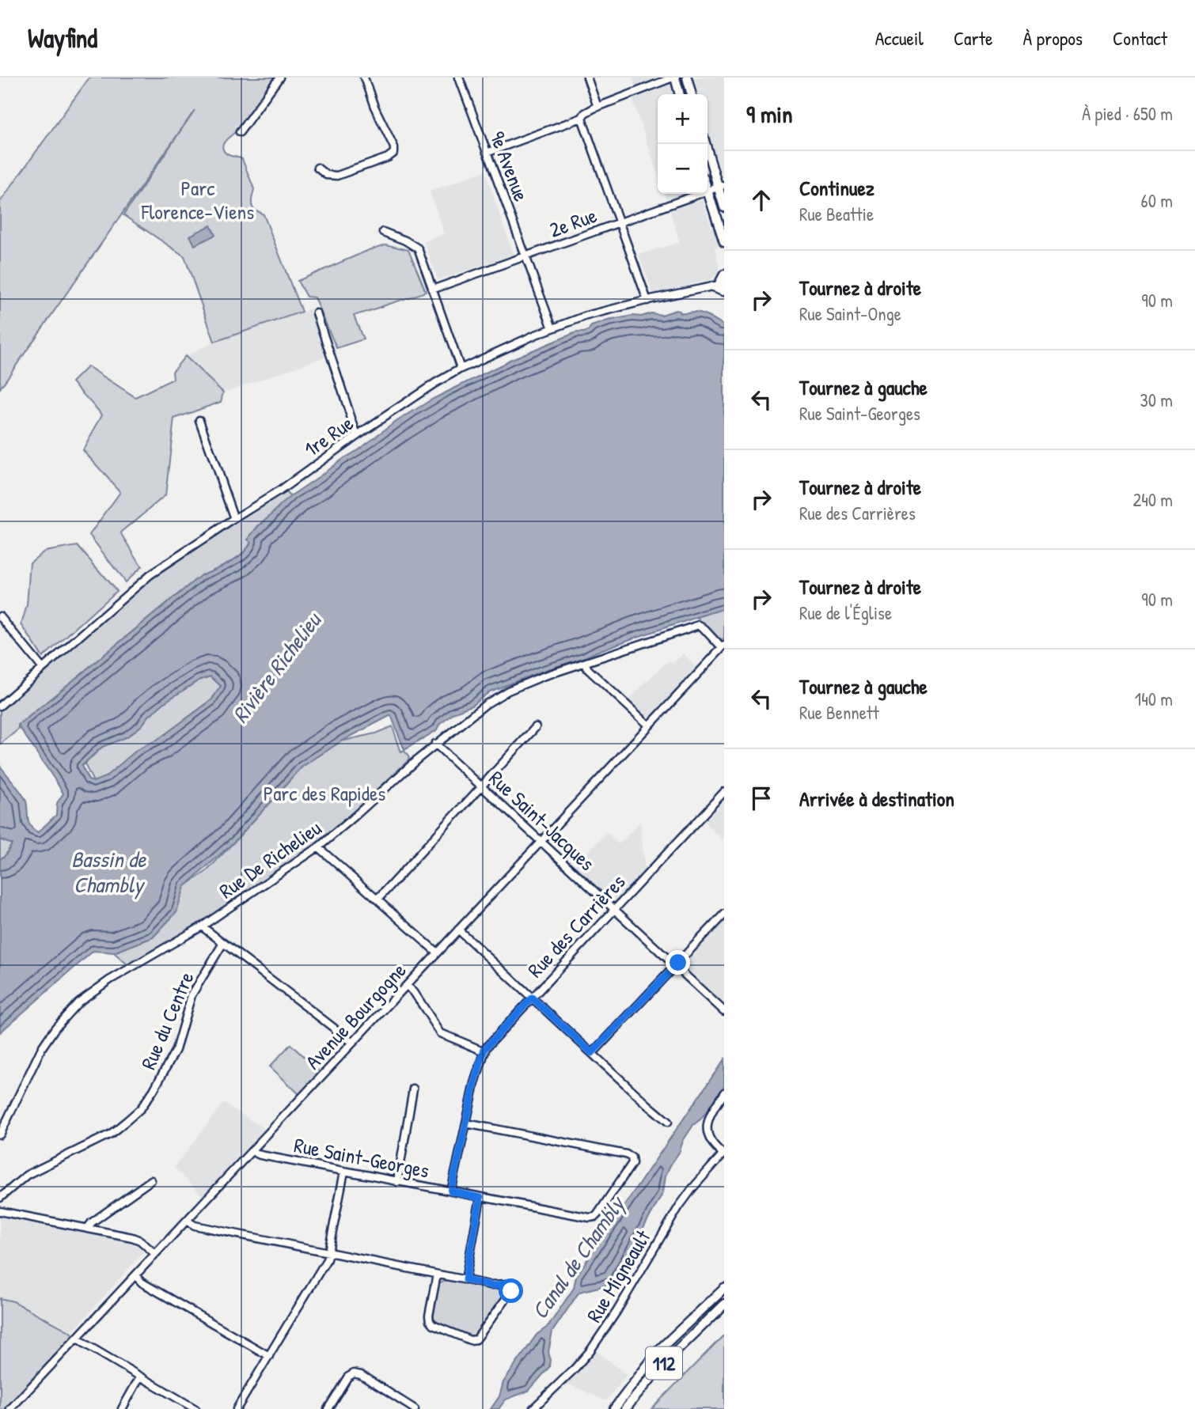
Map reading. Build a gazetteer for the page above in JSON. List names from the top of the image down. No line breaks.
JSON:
{"streets":{"main road":["112"],"street":["9e Avenue","2e Rue","1re Rue","Rue Saint-Jacques","Rue De Richelieu","Rue des Carrières","Avenue Bourgogne","Rue du Centre","Rue Saint-Georges","Rue Migneault"]},"crossings":[["9e Avenue","2e Rue"],["9e Avenue","1re Rue"],["Rue Saint-Jacques","Rue De Richelieu"],["Rue Saint-Jacques","Rue des Carrières"],["Rue Saint-Jacques","Avenue Bourgogne"],["Rue De Richelieu","Avenue Bourgogne"],["Rue des Carrières","Rue Saint-Georges"],["Avenue Bourgogne","Rue Saint-Georges"]],"water":["Rivière Richelieu","Bassin de Chambly","Canal de Chambly"],"parks":["Parc Florence-Viens","Parc des Rapides"],"page":{"header":"Wayfind","nav":["Accueil","Carte","À propos","Contact"],"heading":["9 min","À pied · 650 m"],"map_buttons":["+","−"],"list":[["Continuez","Rue Beattie","60 m"],["Tournez à droite","Rue Saint-Onge","90 m"],["Tournez à gauche","Rue Saint-Georges","30 m"],["Tournez à droite","Rue des Carrières","240 m"],["Tournez à droite","Rue de l'Église","90 m"],["Tournez à gauche","Rue Bennett","140 m"],"Arrivée à destination"]}}
